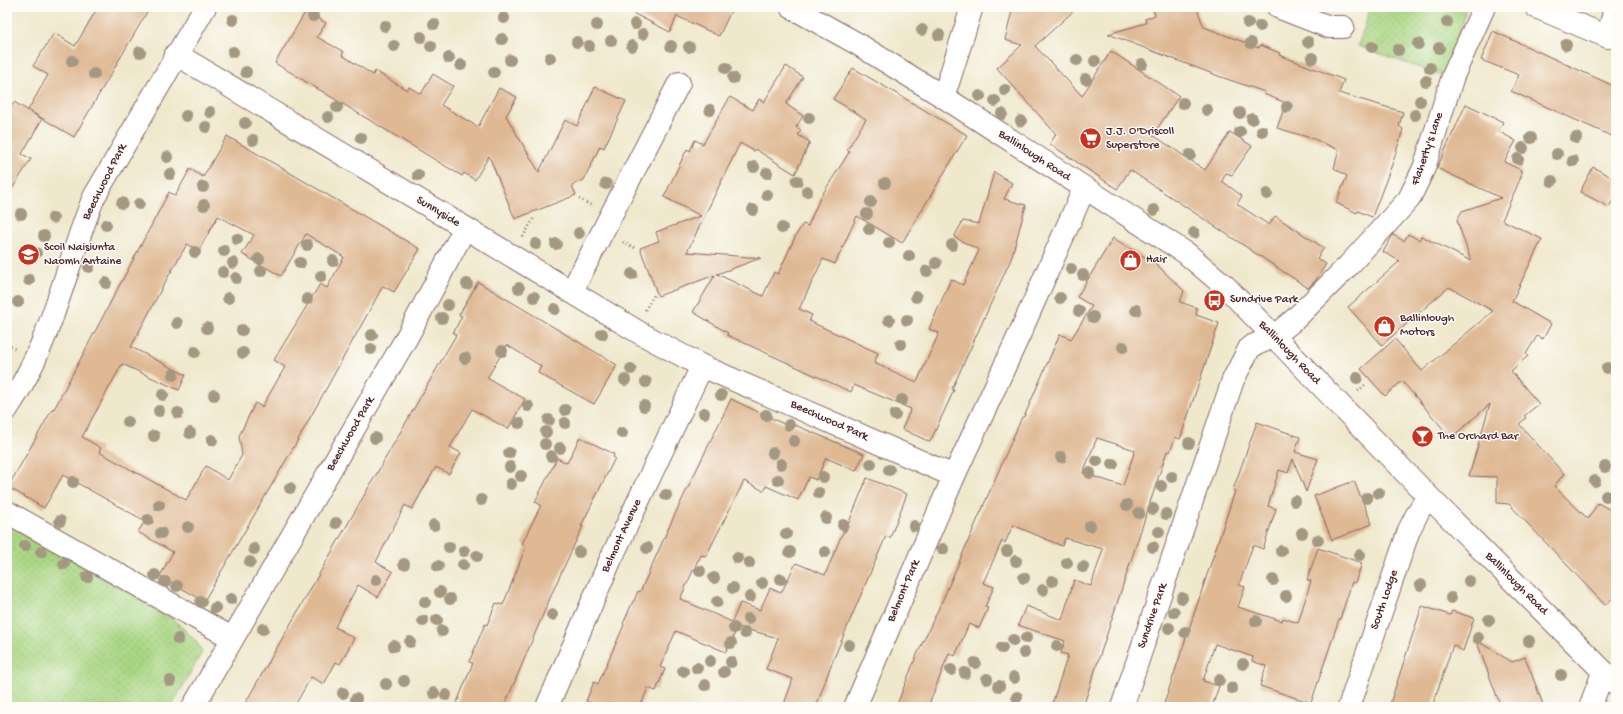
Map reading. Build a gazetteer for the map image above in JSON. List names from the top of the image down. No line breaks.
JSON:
{"streets":{"street":["Flaherty's Lane","Ballinlough Road","Beechwood Park","Sunnyside","Belmont Avenue","Belmont Park","South Lodge","Sundrive Park"]},"crossings":[["Flaherty's Lane","Ballinlough Road"],["Flaherty's Lane","Sundrive Park"],["Ballinlough Road","Belmont Park"],["Ballinlough Road","South Lodge"],["Ballinlough Road","Sundrive Park"],["Beechwood Park","Sunnyside"],["Beechwood Park","Belmont Avenue"],["Beechwood Park","Belmont Park"],["Sunnyside","Belmont Avenue"]],"places":{"supermarket":["J.J. O'Driscoll Superstore"],"school or university":["Scoil Naisiunta Naomh Antaine"],"shop":["Hair","Ballinlough Motors"],"bus stop":["Sundrive Park"],"bar":["The Orchard Bar"]}}
